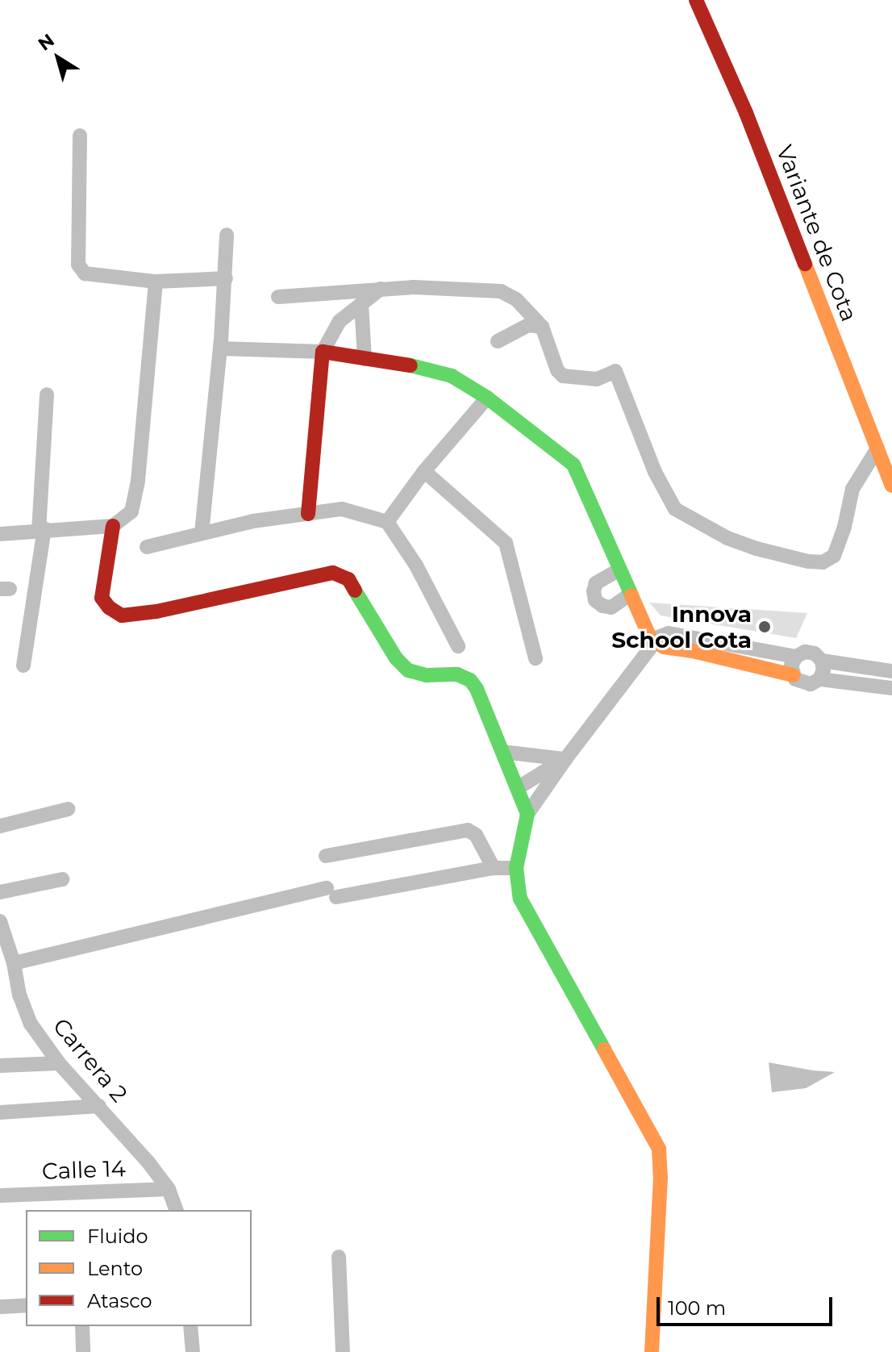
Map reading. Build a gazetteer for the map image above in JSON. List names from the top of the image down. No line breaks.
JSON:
{"streets":{"street":["Variante de Cota","Carrera 2","Calle 14"]},"crossings":[["Carrera 2","Calle 14"]],"places":["Innova School Cota"],"legend":["Fluido","Lento","Atasco"],"scale_bar":"100 m","north":"top left"}
